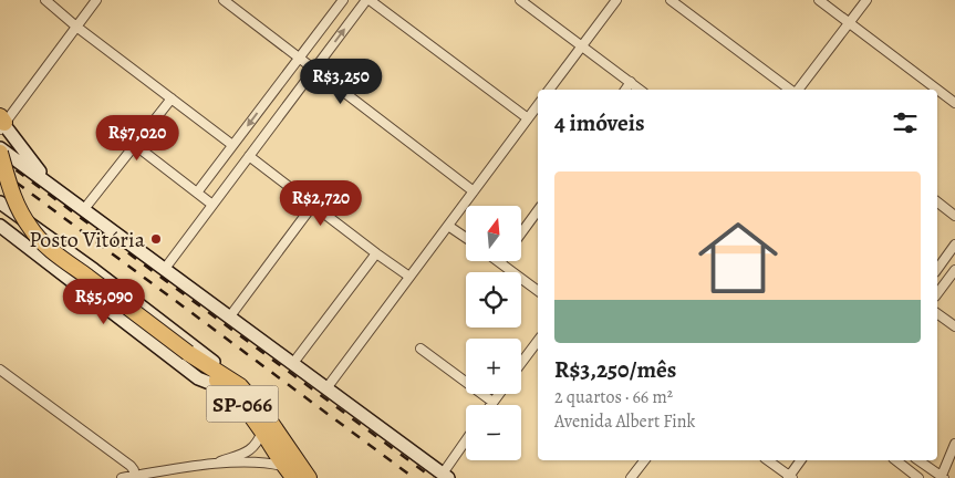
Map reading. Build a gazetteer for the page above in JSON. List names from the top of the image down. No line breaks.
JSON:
{"streets":{"highway":["SP-066"]},"places":["Posto Vitória"],"north":"top","page":{"price":["R$3,250","R$7,020","R$2,720","R$5,090"],"heading":"4 imóveis","list":[{"name":"R$3,250/mês","note":"2 quartos · 66 m² · Avenida Albert Fink"}],"map_buttons":["+","−"]}}
